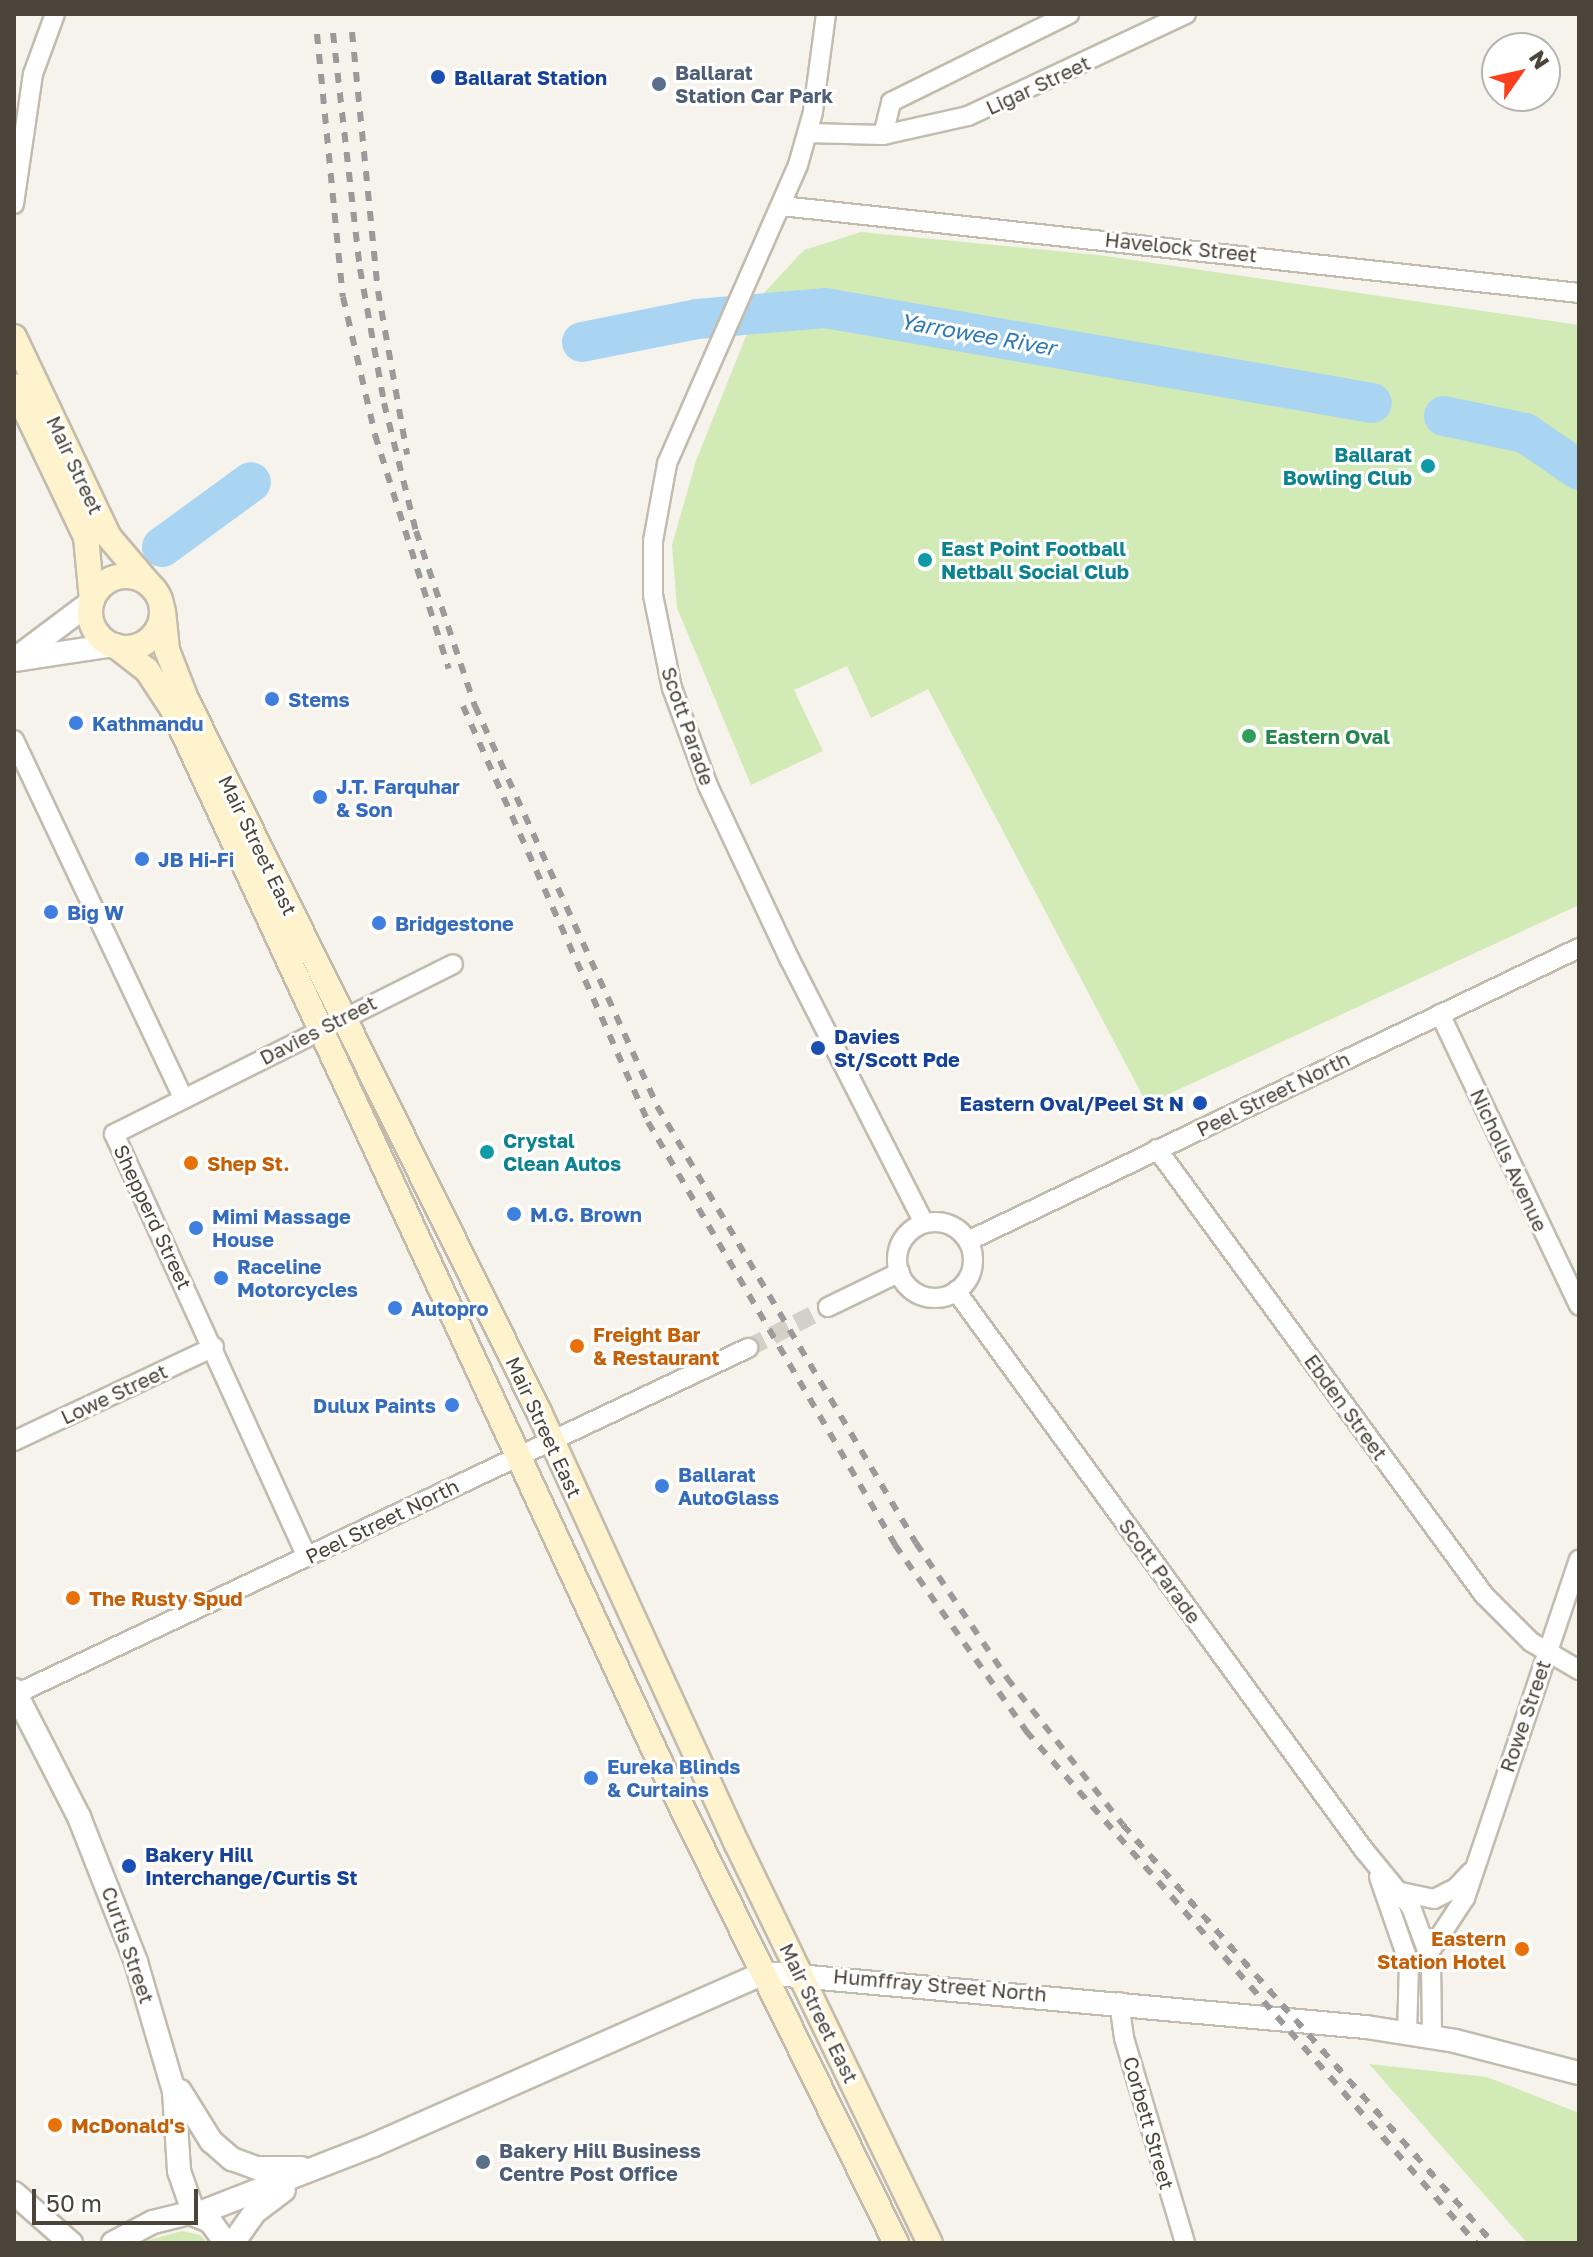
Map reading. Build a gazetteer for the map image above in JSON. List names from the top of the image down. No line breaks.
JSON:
{"streets":{"main road":["Mair Street","Mair Street East"],"street":["Ligar Street","Havelock Street","Scott Parade","Davies Street","Peel Street North","Nicholls Avenue","Shepperd Street","Lowe Street","Ebden Street","Rowe Street","Curtis Street","Humffray Street North","Corbett Street"]},"crossings":[["Ligar Street","Scott Parade"],["Havelock Street","Scott Parade"],["Mair Street","Mair Street East"],["Scott Parade","Peel Street North"],["Scott Parade","Rowe Street"],["Scott Parade","Humffray Street North"],["Mair Street East","Davies Street"],["Mair Street East","Peel Street North"],["Mair Street East","Humffray Street North"],["Davies Street","Shepperd Street"],["Peel Street North","Nicholls Avenue"],["Peel Street North","Shepperd Street"],["Peel Street North","Ebden Street"],["Peel Street North","Curtis Street"],["Shepperd Street","Lowe Street"],["Ebden Street","Rowe Street"],["Curtis Street","Humffray Street North"],["Humffray Street North","Corbett Street"]],"water":["Yarrowee River"],"places":["Ballarat Station","Ballarat Station Car Park","Ballarat Bowling Club","East Point Football Netball Social Club","Stems","Kathmandu","Eastern Oval","J.T. Farquhar & Son","JB Hi-Fi","Big W","Bridgestone","Davies St/Scott Pde","Eastern Oval/Peel St N","Crystal Clean Autos","Shep St.","M.G. Brown","Mimi Massage House","Raceline Motorcycles","Autopro","Freight Bar & Restaurant","Dulux Paints","Ballarat AutoGlass","The Rusty Spud","Eureka Blinds & Curtains","Bakery Hill Interchange/Curtis St","Eastern Station Hotel","McDonald's","Bakery Hill Business Centre Post Office"],"scale_bar":"50 m","north":"top right"}
